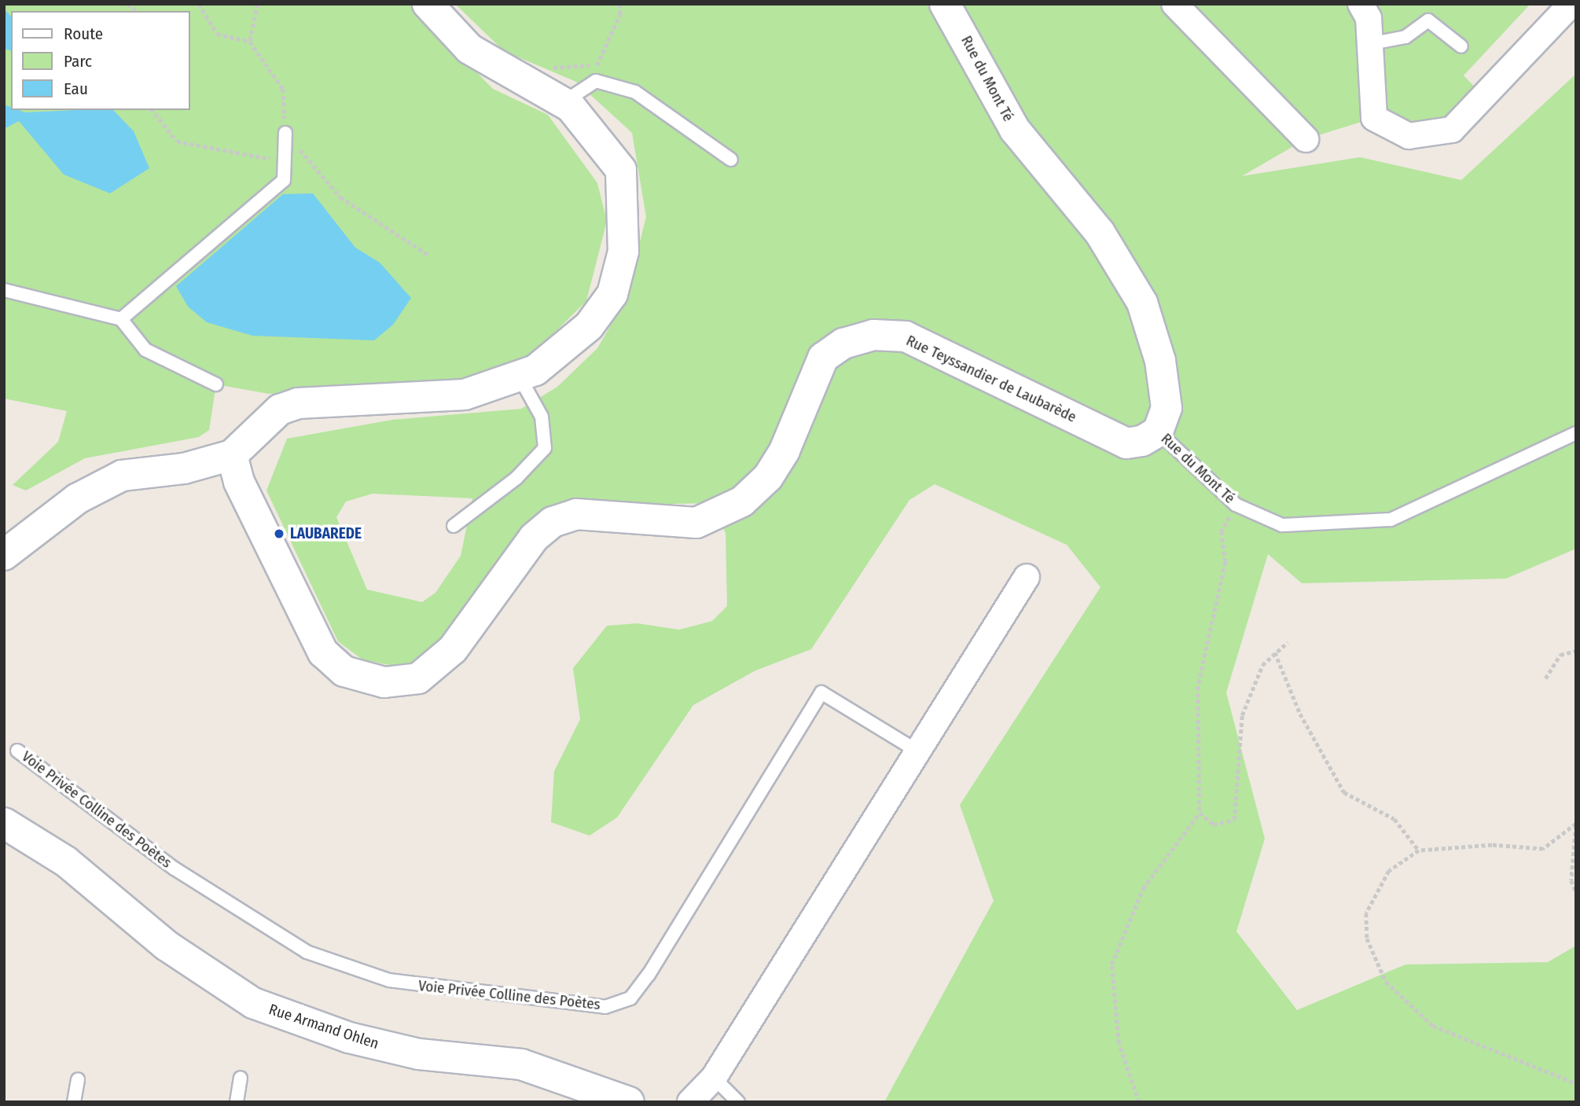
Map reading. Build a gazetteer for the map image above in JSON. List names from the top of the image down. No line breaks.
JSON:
{"streets":{"main road":["Rue du Mont Té","Rue Teyssandier de Laubarède","Rue Armand Ohlen"],"lane":["Voie Privée Colline des Poètes"]},"crossings":[["Rue du Mont Té","Rue Teyssandier de Laubarède"]],"places":["LAUBAREDE"],"legend":["Route","Parc","Eau"]}
